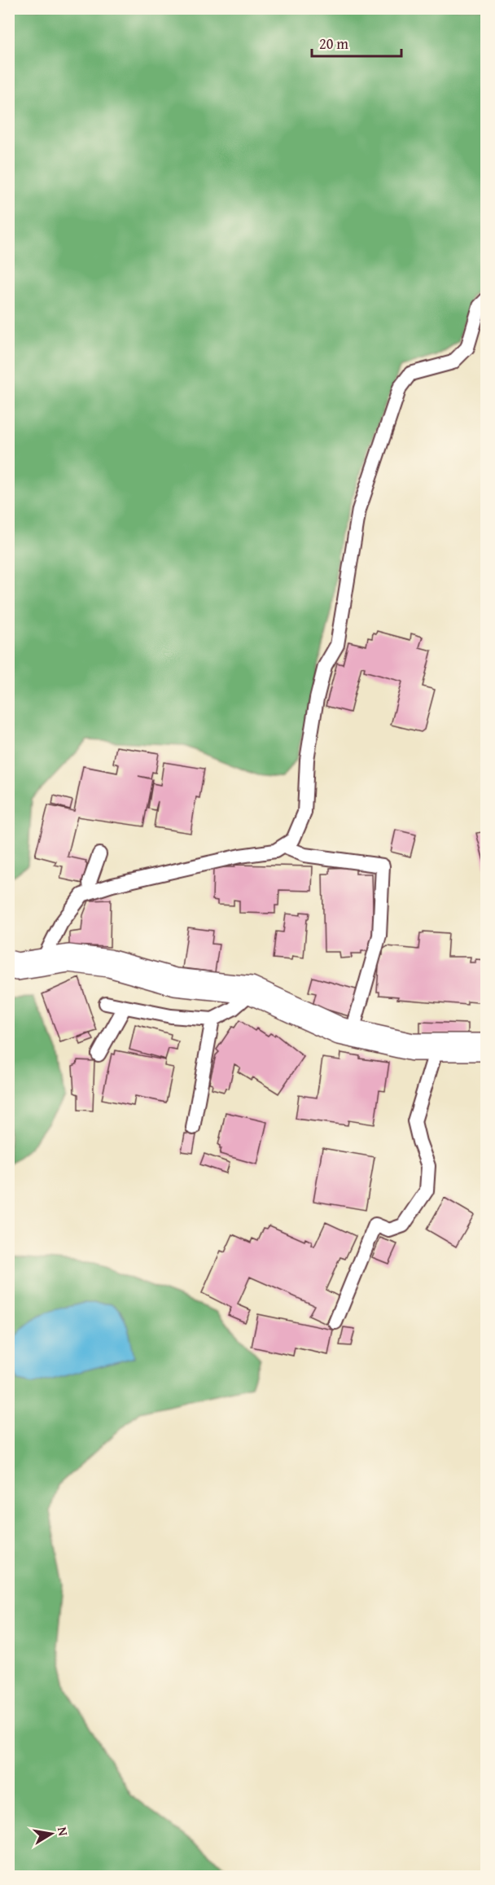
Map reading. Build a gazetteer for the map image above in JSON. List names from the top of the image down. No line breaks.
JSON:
{"scale_bar":"20 m","north":"right"}
